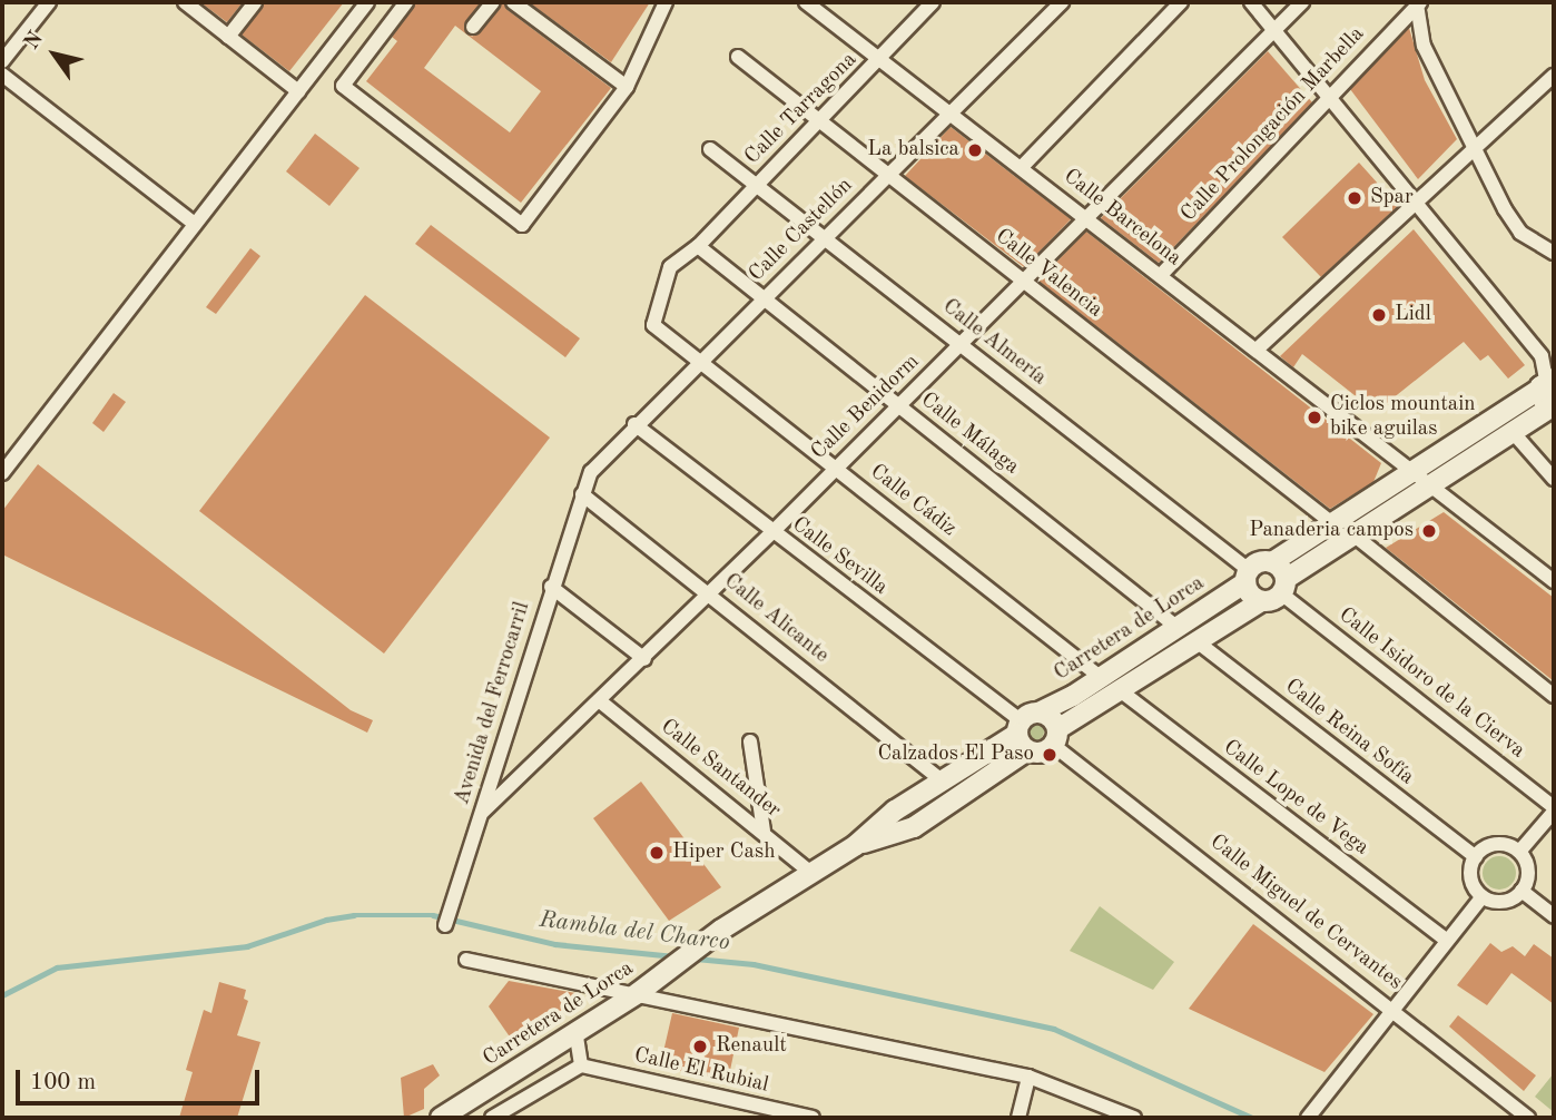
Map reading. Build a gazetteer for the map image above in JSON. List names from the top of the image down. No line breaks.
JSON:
{"streets":{"main road":["Carretera de Lorca"],"street":["Calle Tarragona","Calle Prolongación Marbella","Calle Barcelona","Calle Castellón","Calle Valencia","Calle Almería","Calle Benidorm","Calle Málaga","Calle Cádiz","Calle Sevilla","Calle Alicante","Calle Isidoro de la Cierva","Avenida del Ferrocarril","Calle Reina Sofía","Calle Santander","Calle Lope de Vega","Calle Miguel de Cervantes","Calle El Rubial"]},"crossings":[["Calle Tarragona","Calle Barcelona"],["Calle Tarragona","Calle Castellón"],["Calle Tarragona","Calle Valencia"],["Calle Tarragona","Calle Almería"],["Calle Tarragona","Calle Málaga"],["Calle Tarragona","Calle Cádiz"],["Calle Prolongación Marbella","Calle Barcelona"],["Calle Barcelona","Calle Castellón"],["Calle Barcelona","Calle Benidorm"],["Calle Barcelona","Carretera de Lorca"],["Calle Castellón","Calle Valencia"],["Calle Castellón","Calle Almería"],["Calle Castellón","Calle Málaga"],["Calle Castellón","Calle Cádiz"],["Calle Castellón","Calle Sevilla"],["Calle Castellón","Calle Alicante"],["Calle Castellón","Avenida del Ferrocarril"],["Calle Valencia","Calle Benidorm"],["Calle Valencia","Carretera de Lorca"],["Calle Almería","Calle Benidorm"],["Calle Almería","Carretera de Lorca"],["Calle Almería","Calle Isidoro de la Cierva"],["Calle Benidorm","Calle Málaga"],["Calle Benidorm","Calle Cádiz"],["Calle Benidorm","Calle Sevilla"],["Calle Benidorm","Calle Alicante"],["Calle Benidorm","Avenida del Ferrocarril"],["Calle Benidorm","Calle Santander"],["Calle Málaga","Carretera de Lorca"],["Calle Cádiz","Carretera de Lorca"],["Calle Sevilla","Carretera de Lorca"],["Calle Alicante","Carretera de Lorca"],["Calle Alicante","Avenida del Ferrocarril"],["Carretera de Lorca","Calle Isidoro de la Cierva"],["Carretera de Lorca","Calle Santander"]],"water":["Rambla del Charco"],"places":["La balsica","Spar","Lidl","Ciclos mountain bike aguilas","Panaderia campos","Calzados El Paso","Hiper Cash","Renault"],"scale_bar":"100 m","north":"top left"}
